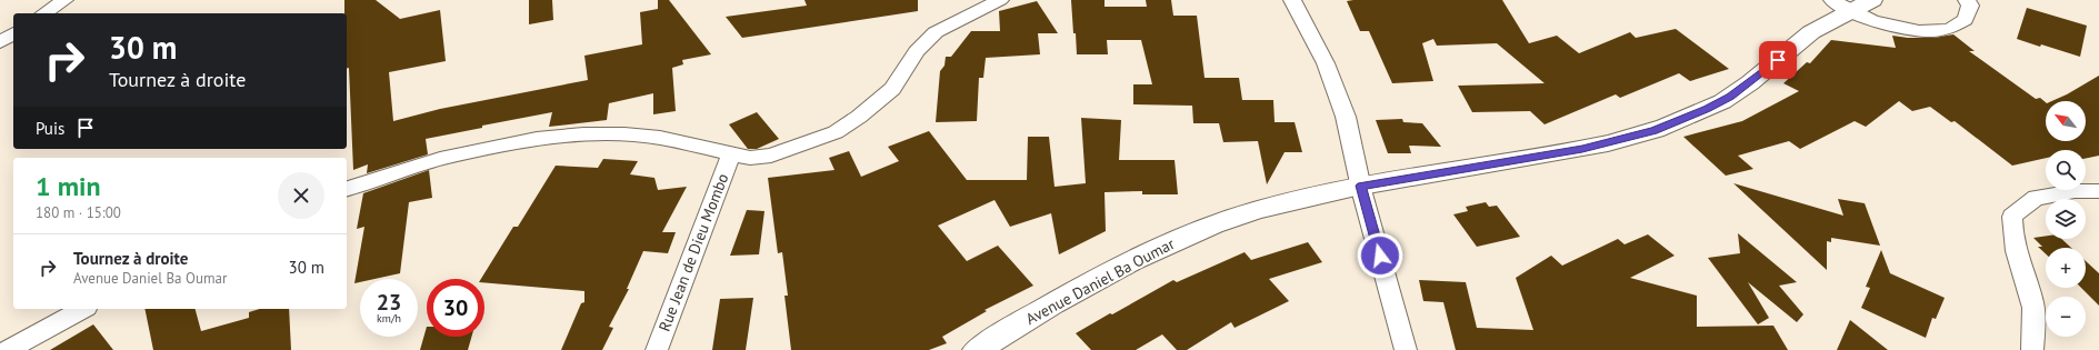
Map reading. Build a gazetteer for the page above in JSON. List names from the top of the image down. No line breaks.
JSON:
{"streets":{"main road":["Avenue Daniel Ba Oumar"],"street":["Rue Jean de Dieu Mombo"]},"north":"top left","page":{"turn":["30 m","Tournez à droite"],"map_buttons":["+","−"],"then":"Puis","heading":["1 min","180 m · 15:00"],"list":[{"name":"Tournez à droite","note":"Avenue Daniel Ba Oumar","value":"30 m"}],"speed":"23 km/h","limit":"30"}}
